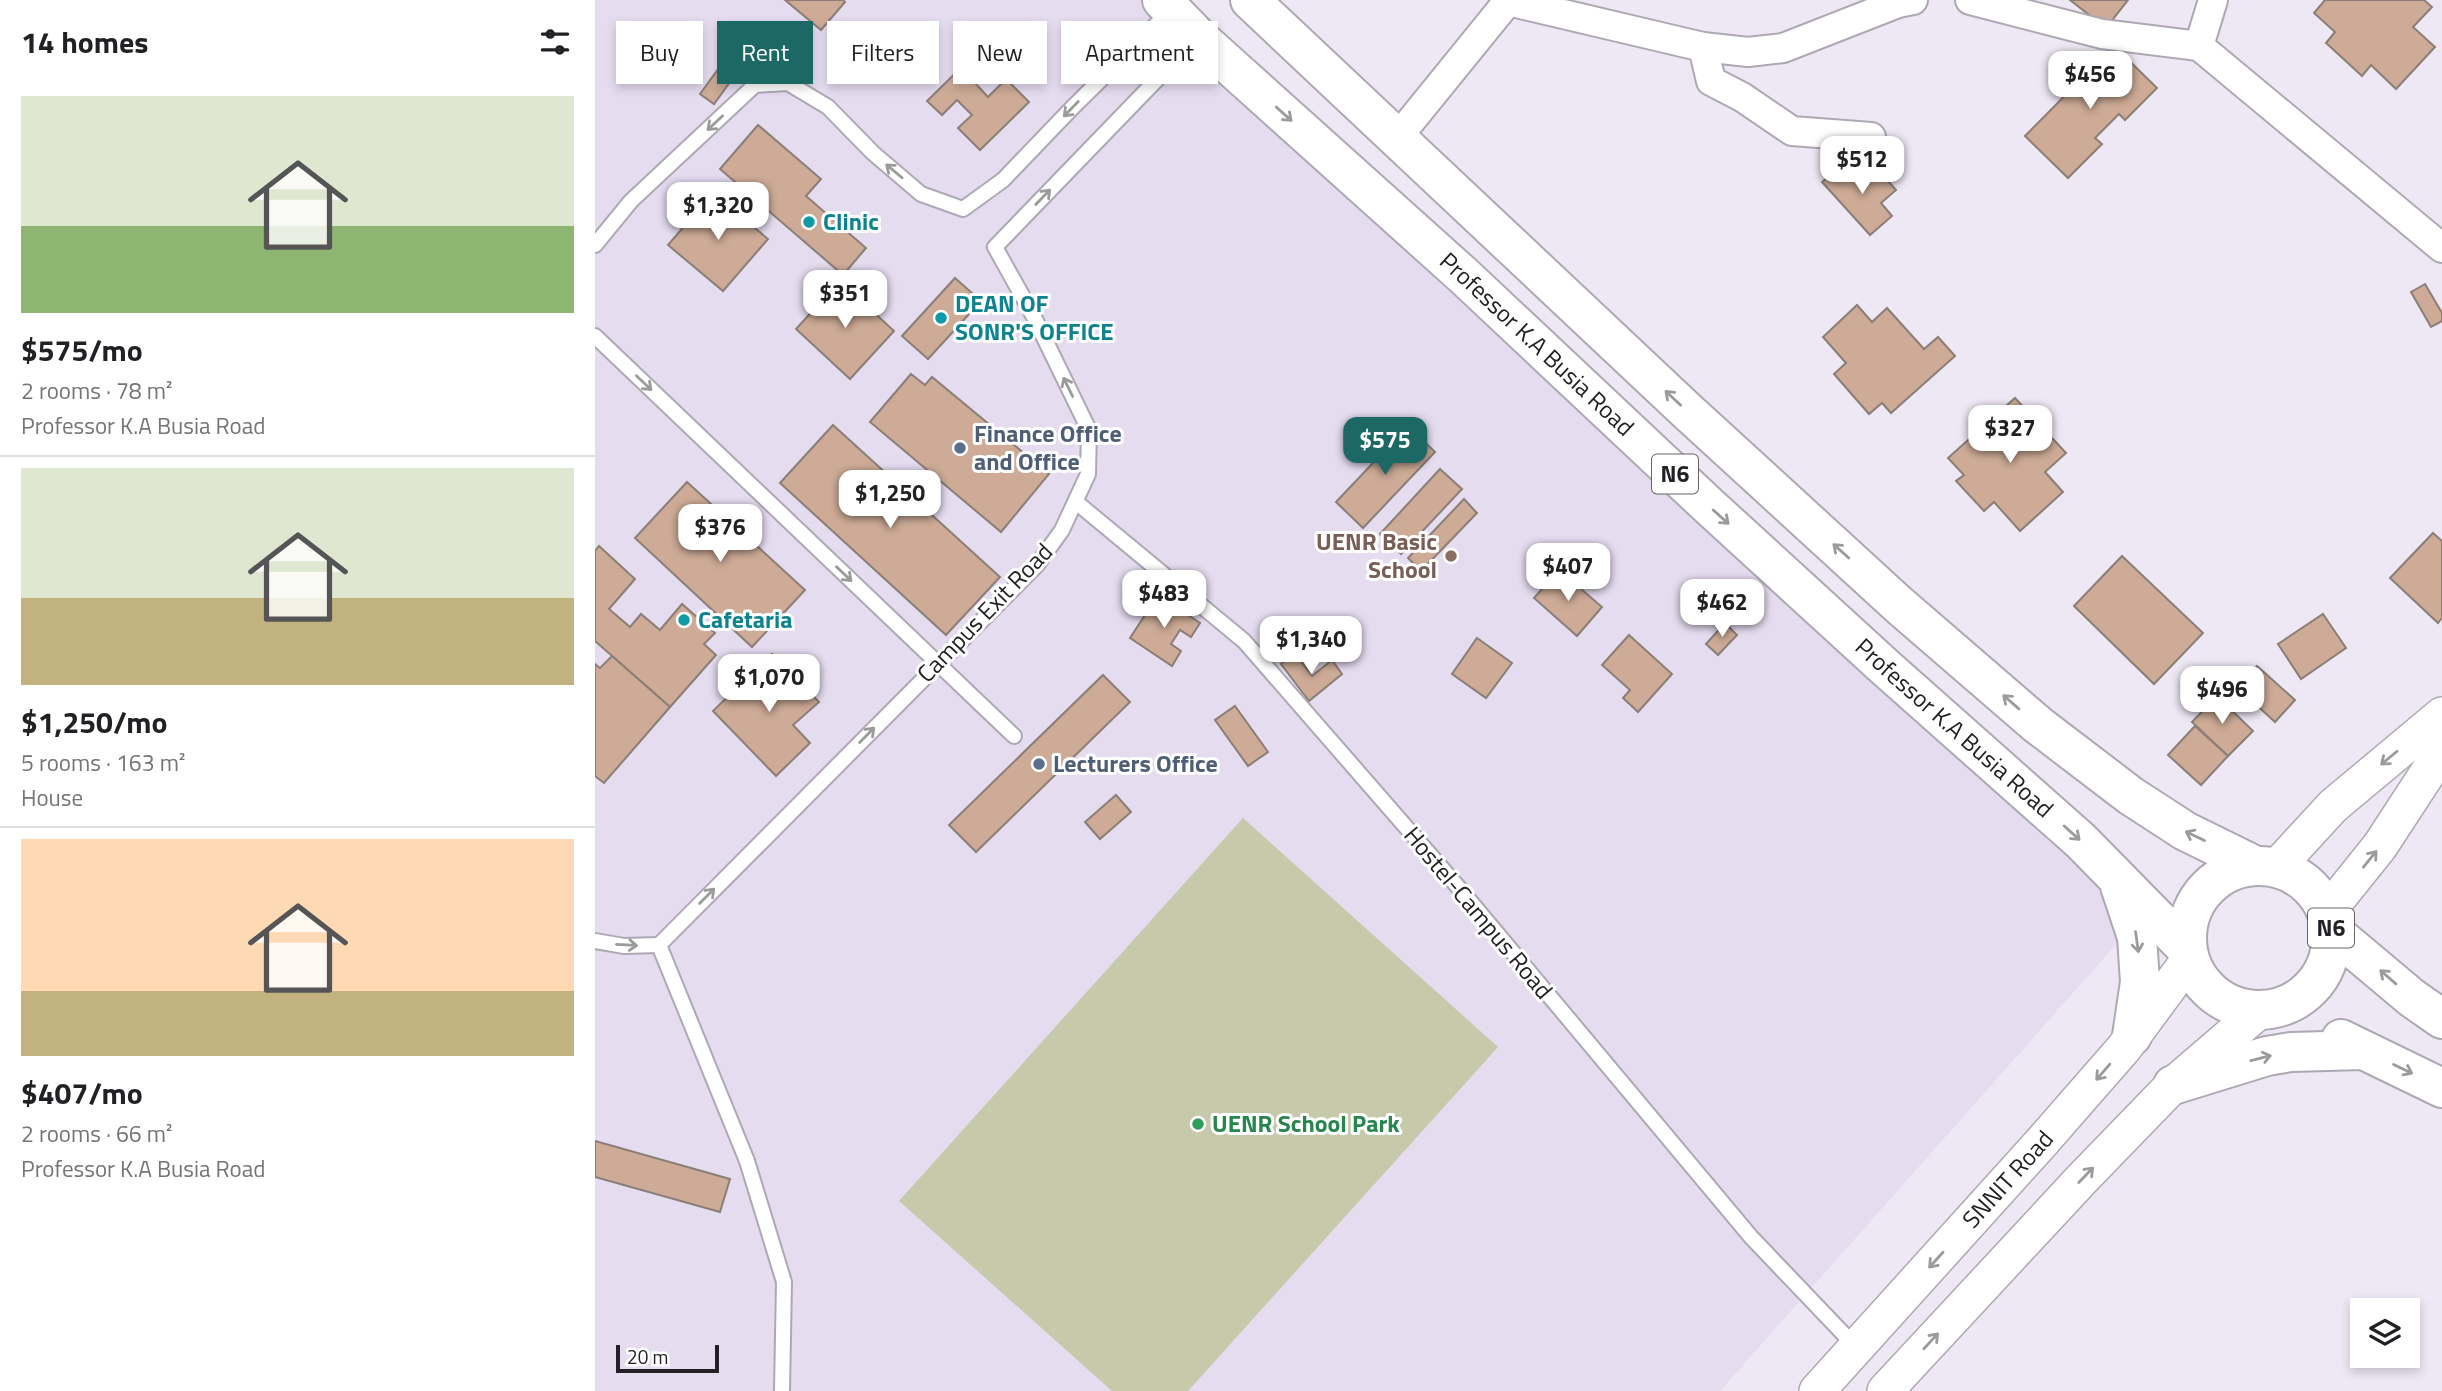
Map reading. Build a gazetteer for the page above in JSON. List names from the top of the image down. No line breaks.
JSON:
{"streets":{"main road":["Professor K.A Busia Road","N6"],"street":["SNNIT Road"],"lane":["Campus Exit Road","Hostel-Campus Road"]},"crossings":[["Professor K.A Busia Road","N6"],["Professor K.A Busia Road","SNNIT Road"],["N6","SNNIT Road"],["Campus Exit Road","Hostel-Campus Road"],["Hostel-Campus Road","SNNIT Road"]],"one_way":["Campus Exit Road"],"places":["Clinic","DEAN OF SONR'S OFFICE","Finance Office and Office","UENR Basic School","Cafetaria","Lecturers Office","UENR School Park"],"scale_bar":"20 m","page":{"heading":"14 homes","chip":["Buy","Rent","Filters","New","Apartment"],"price":["$456","$512","$1,320","$351","$327","$575","$1,250","$376","$407","$483","$462","$1,340","$1,070","$496"],"list":[{"name":"$575/mo","note":"2 rooms · 78 m² · Professor K.A Busia Road"},{"name":"$1,250/mo","note":"5 rooms · 163 m² · House"},{"name":"$407/mo","note":"2 rooms · 66 m² · Professor K.A Busia Road"}],"scale":"20 m"}}
